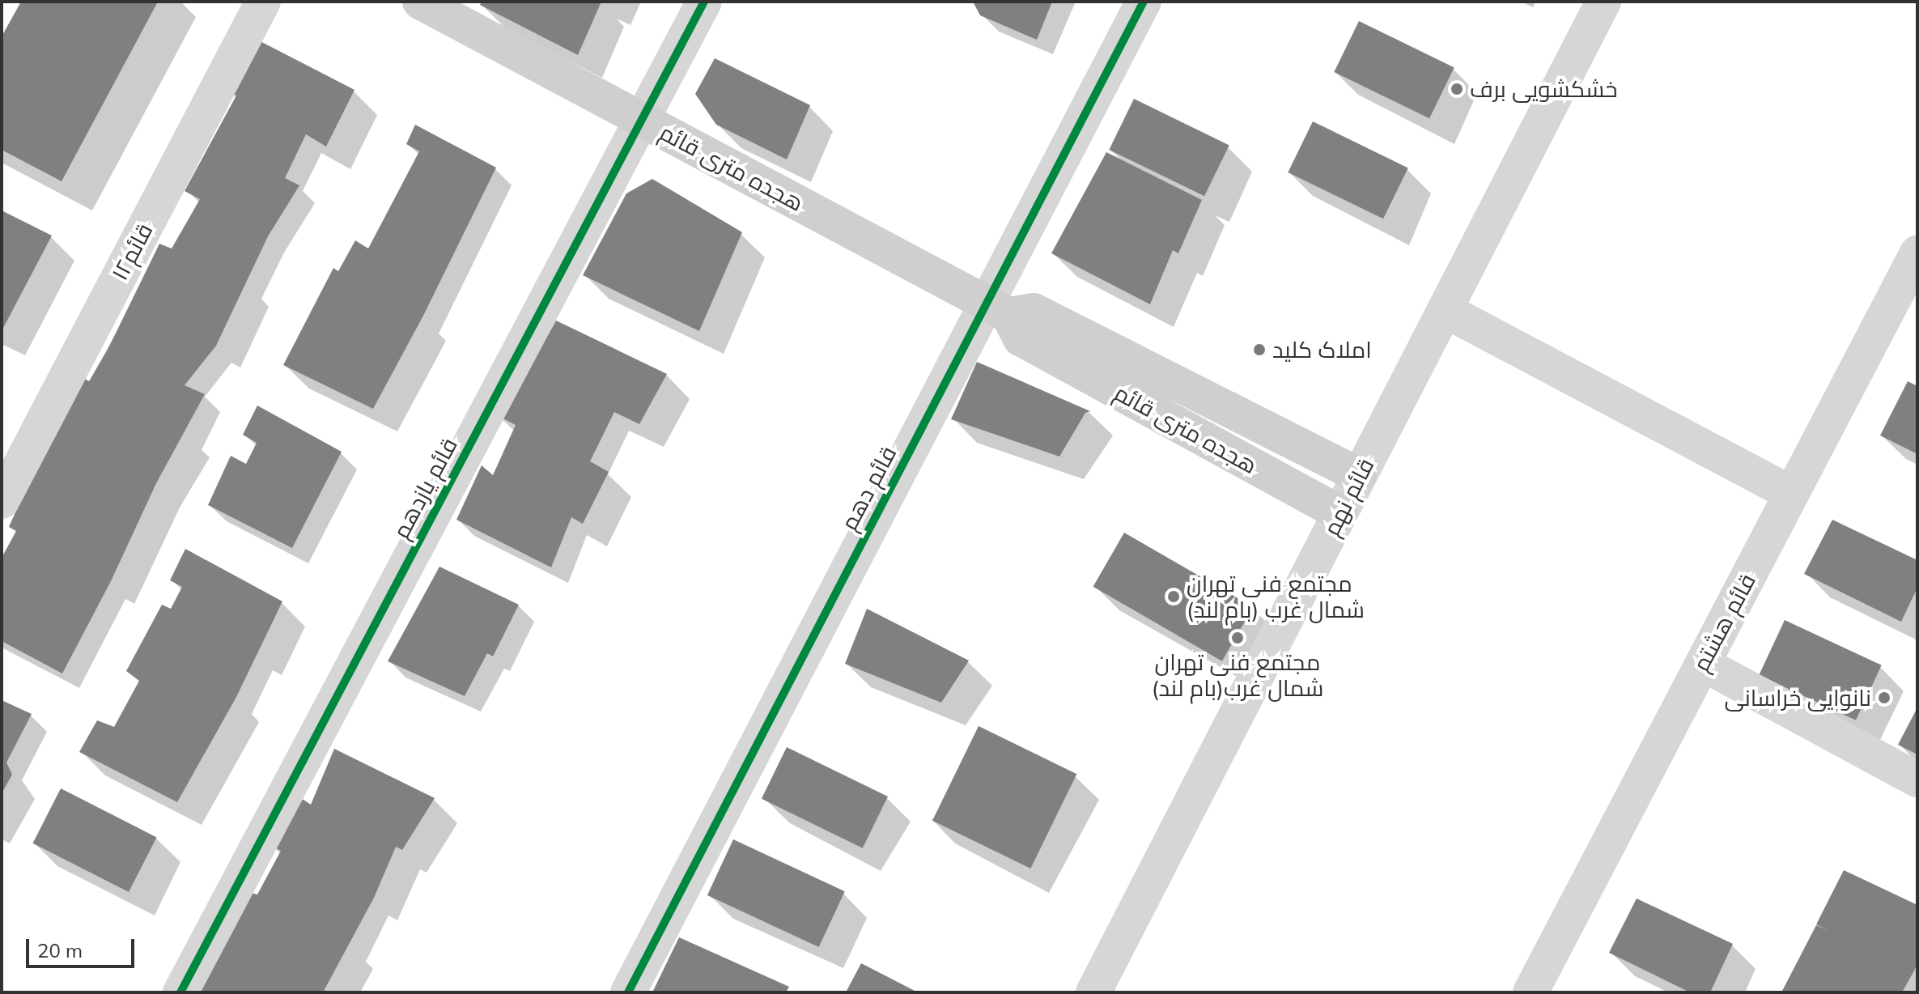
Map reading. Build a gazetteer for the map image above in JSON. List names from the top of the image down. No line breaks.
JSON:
{"streets":{"street":["هجده متری قائم","قائم۱۲","قائم یازدهم","قائم دهم","قائم نهم","قائم هشتم"]},"crossings":[["هجده متری قائم","قائم یازدهم"],["هجده متری قائم","قائم دهم"],["هجده متری قائم","قائم نهم"]],"places":["خشکشویی برف","املاک کلید","مجتمع فنی تهران شمال غرب (بام لند)","مجتمع فنی تهران شمال غرب(بام لند)","نانوایی خراسانی"],"scale_bar":"20 m"}
